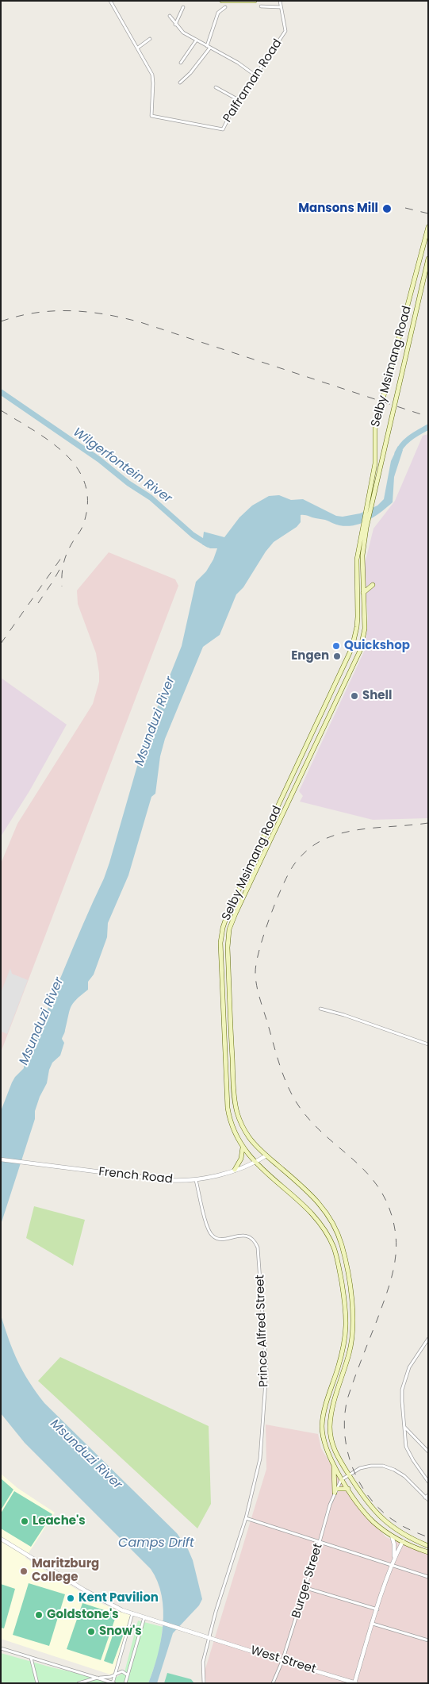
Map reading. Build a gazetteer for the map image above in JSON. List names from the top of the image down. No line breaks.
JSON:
{"streets":{"main road":["Selby Msimang Road"],"street":["Palframan Road","French Road","Prince Alfred Street","Burger Street","West Street"]},"crossings":[["Selby Msimang Road","French Road"],["Selby Msimang Road","Burger Street"],["French Road","Prince Alfred Street"],["Prince Alfred Street","West Street"],["Burger Street","West Street"]],"water":["Wilgerfontein River","Msunduzi River","Camps Drift"],"places":["Mansons Mill","Quickshop","Engen","Shell","Leache's","Maritzburg College","Kent Pavilion","Goldstone's","Snow's"]}
